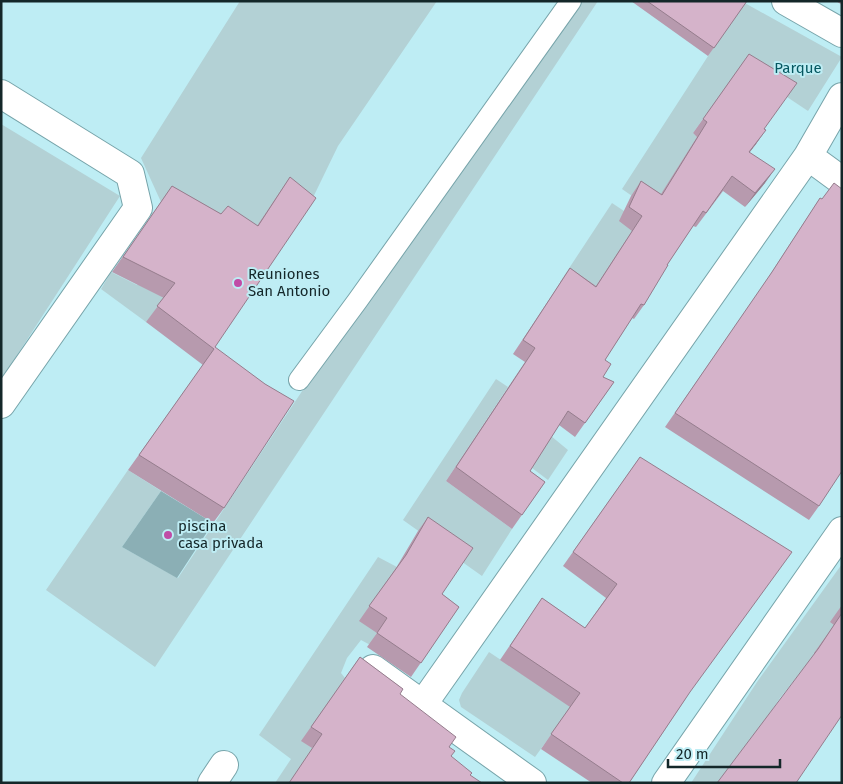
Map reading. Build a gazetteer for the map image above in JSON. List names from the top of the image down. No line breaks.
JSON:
{"parks":["Parque"],"places":["Reuniones San Antonio","piscina casa privada"],"scale_bar":"20 m"}
